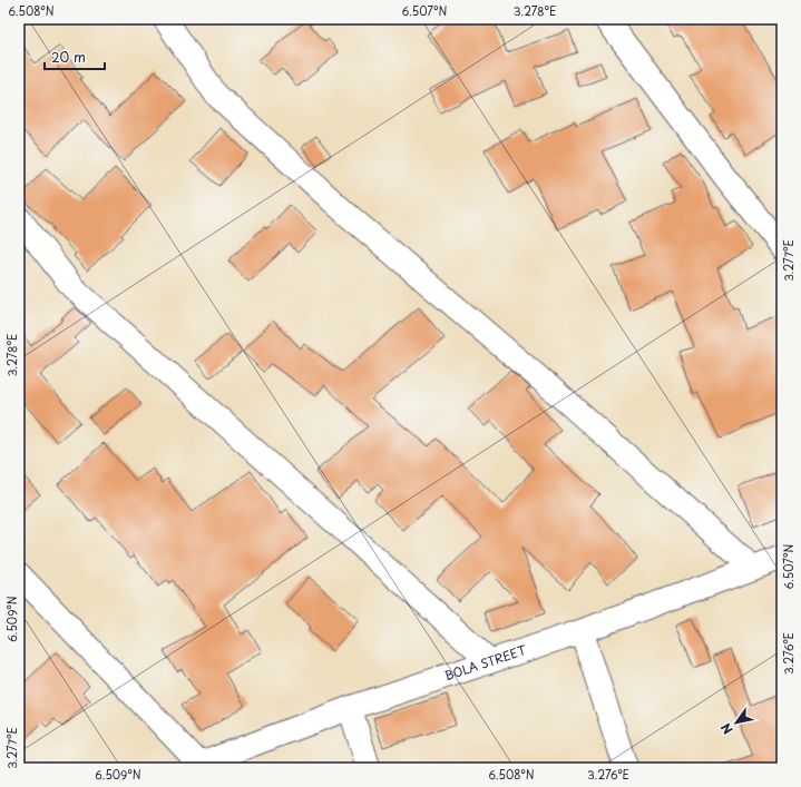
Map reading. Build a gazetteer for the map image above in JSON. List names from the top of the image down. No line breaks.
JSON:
{"streets":{"street":["BOLA STREET"]},"scale_bar":"20 m","north":"bottom left","coordinates":["6.508°N","6.507°N","3.278°E","3.277°E","6.509°N","3.276°E"]}
